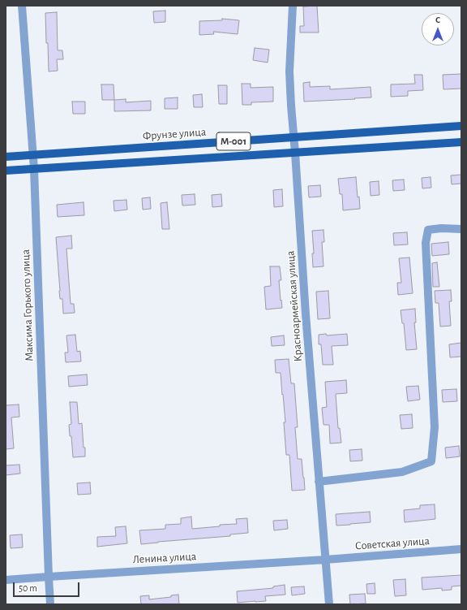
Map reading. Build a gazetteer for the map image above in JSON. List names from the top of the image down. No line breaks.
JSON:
{"streets":{"main road":["Фрунзе улица","M-001"],"street":["Максима Горького улица","Красноармейская улица","Советская улица","Ленина улица"]},"crossings":[["Фрунзе улица","Максима Горького улица"],["Фрунзе улица","Красноармейская улица"],["M-001","Максима Горького улица"],["M-001","Красноармейская улица"],["Максима Горького улица","Ленина улица"],["Красноармейская улица","Советская улица"],["Красноармейская улица","Ленина улица"],["Советская улица","Ленина улица"]],"scale_bar":"50 m","north":"top"}
